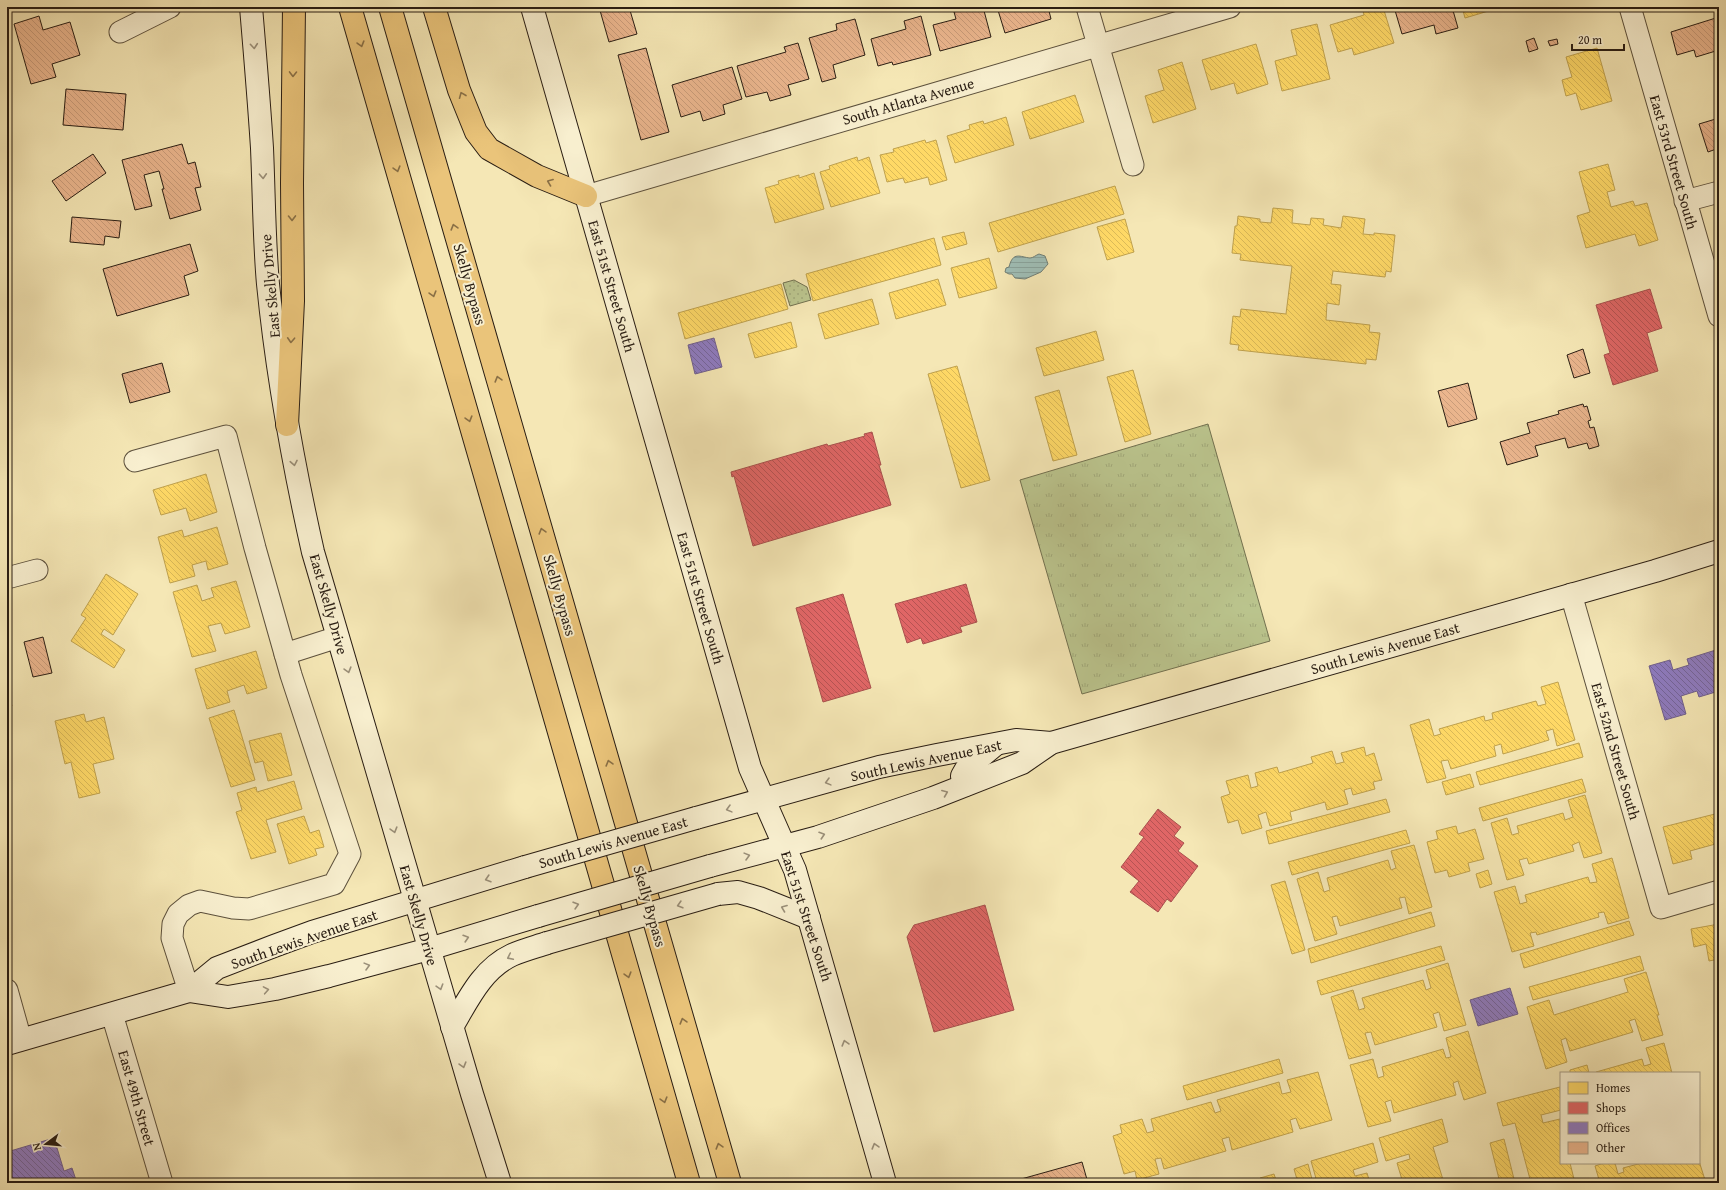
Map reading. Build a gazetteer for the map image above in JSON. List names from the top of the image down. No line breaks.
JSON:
{"streets":{"highway":["Skelly Bypass"],"main road":["East Skelly Drive","East 51st Street South","South Lewis Avenue East"],"street":["South Atlanta Avenue","East 53rd Street South","East 52nd Street South","East 49th Street"]},"crossings":[["South Atlanta Avenue","East 51st Street South"],["East Skelly Drive","South Lewis Avenue East"],["East 51st Street South","South Lewis Avenue East"],["South Lewis Avenue East","East 52nd Street South"],["South Lewis Avenue East","East 49th Street"]],"one_way":["East Skelly Drive"],"legend":["Homes","Shops","Offices","Other"],"scale_bar":"20 m","north":"left"}
